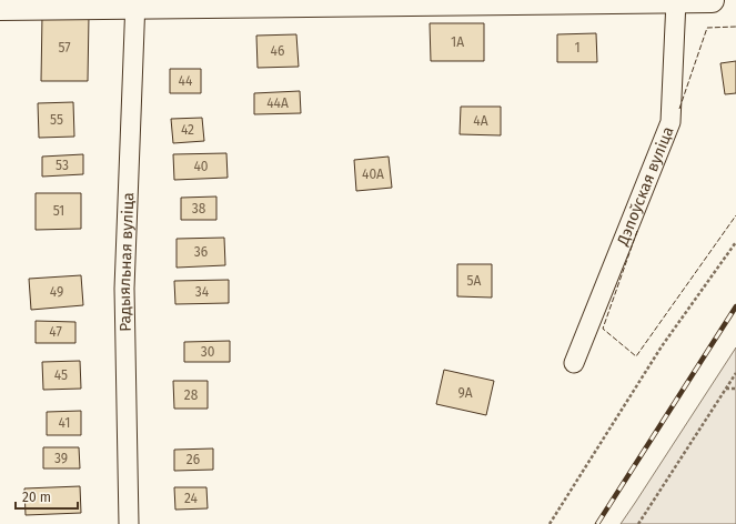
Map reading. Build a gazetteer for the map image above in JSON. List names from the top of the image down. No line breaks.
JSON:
{"streets":{"street":["Дэпоўская вуліца","Радыяльная вуліца"]},"house_numbers":["1А","57","1","46","44","44А","55","4А","42","53","40","40А","38","51","36","5А","49","34","47","30","45","9А","28","41","39","26","24"],"scale_bar":"20 m"}
